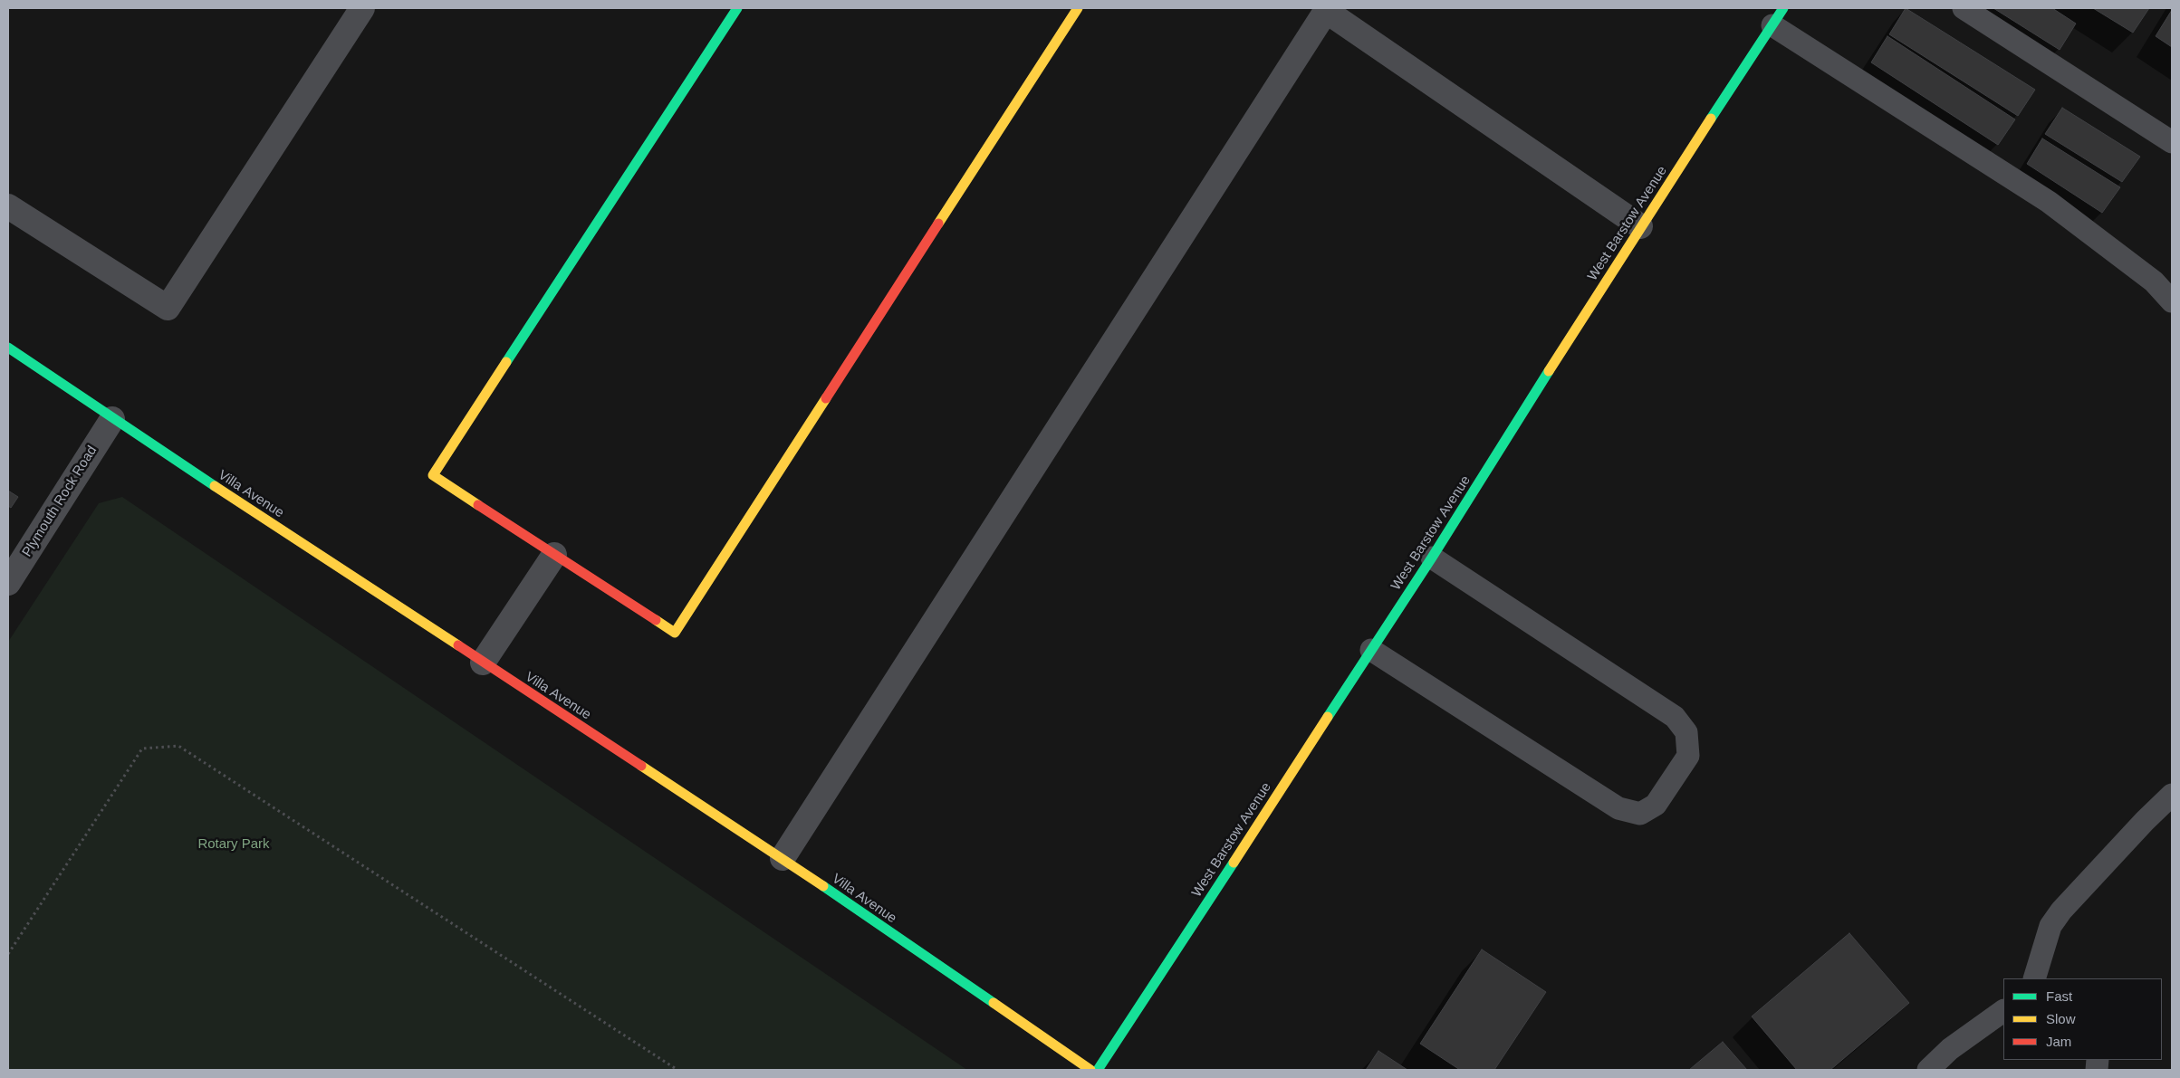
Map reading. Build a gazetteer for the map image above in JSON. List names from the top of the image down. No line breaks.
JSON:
{"streets":{"main road":["West Barstow Avenue","Villa Avenue"],"street":["Plymouth Rock Road"]},"crossings":[["Villa Avenue","Plymouth Rock Road"]],"parks":["Rotary Park"],"legend":["Fast","Slow","Jam"]}
